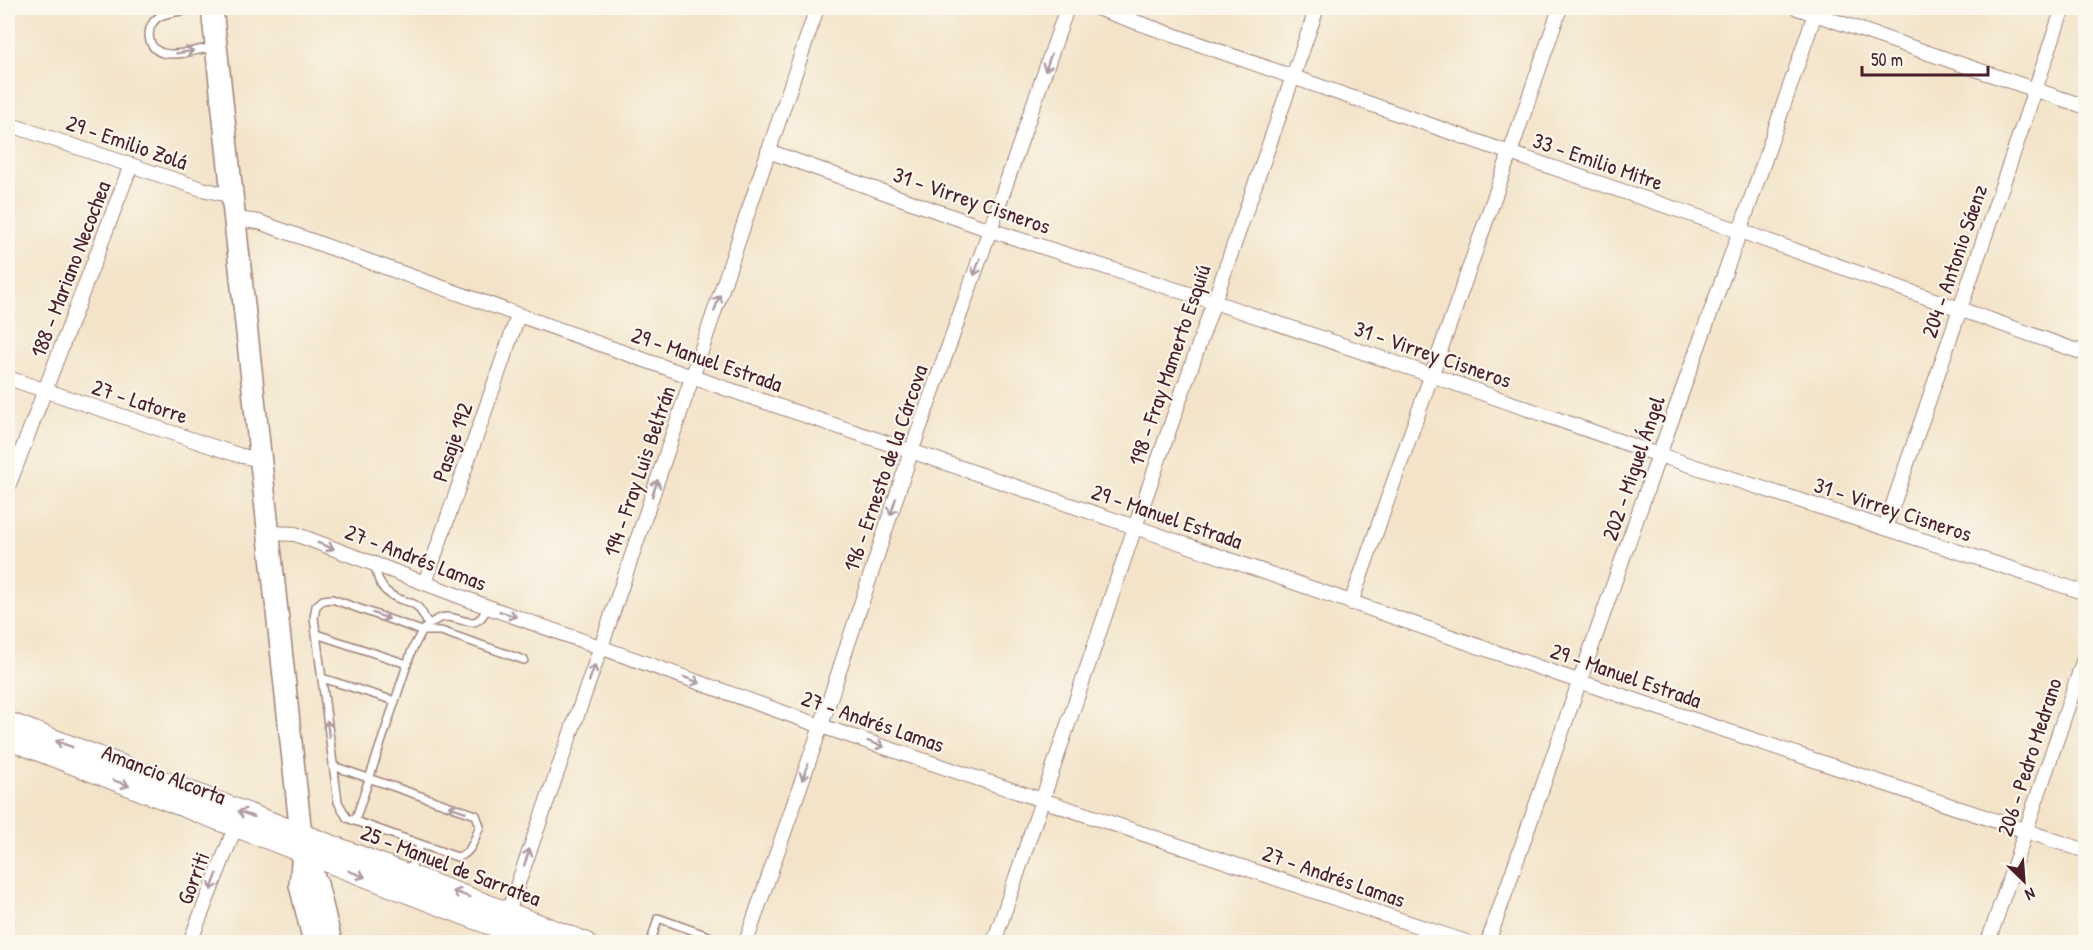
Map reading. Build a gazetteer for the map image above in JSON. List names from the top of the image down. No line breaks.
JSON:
{"streets":{"main road":["Amancio Alcorta","25 - Manuel de Sarratea"],"street":["29 - Emilio Zolá","33 - Emilio Mitre","31 - Virrey Cisneros","204 - Antonio Sáenz","188 - Mariano Necochea","29 - Manuel Estrada","198 - Fray Mamerto Esquiú","27 - Latorre","Pasaje 192","196 - Ernesto de la Cárcova","202 - Miguel Ángel","194 - Fray Luis Beltrán","27 - Andrés Lamas","206 - Pedro Medrano","Gorriti"]},"crossings":[["29 - Emilio Zolá","188 - Mariano Necochea"],["33 - Emilio Mitre","204 - Antonio Sáenz"],["33 - Emilio Mitre","198 - Fray Mamerto Esquiú"],["33 - Emilio Mitre","202 - Miguel Ángel"],["31 - Virrey Cisneros","204 - Antonio Sáenz"],["31 - Virrey Cisneros","198 - Fray Mamerto Esquiú"],["31 - Virrey Cisneros","196 - Ernesto de la Cárcova"],["31 - Virrey Cisneros","202 - Miguel Ángel"],["31 - Virrey Cisneros","194 - Fray Luis Beltrán"],["188 - Mariano Necochea","27 - Latorre"],["29 - Manuel Estrada","198 - Fray Mamerto Esquiú"],["29 - Manuel Estrada","Pasaje 192"],["29 - Manuel Estrada","196 - Ernesto de la Cárcova"],["29 - Manuel Estrada","202 - Miguel Ángel"],["29 - Manuel Estrada","194 - Fray Luis Beltrán"],["29 - Manuel Estrada","206 - Pedro Medrano"],["198 - Fray Mamerto Esquiú","27 - Andrés Lamas"],["Pasaje 192","27 - Andrés Lamas"],["196 - Ernesto de la Cárcova","27 - Andrés Lamas"],["194 - Fray Luis Beltrán","27 - Andrés Lamas"],["194 - Fray Luis Beltrán","25 - Manuel de Sarratea"],["Amancio Alcorta","25 - Manuel de Sarratea"],["Amancio Alcorta","Gorriti"]],"one_way":["196 - Ernesto de la Cárcova","194 - Fray Luis Beltrán","27 - Andrés Lamas","Gorriti"],"scale_bar":"50 m","north":"bottom right"}
